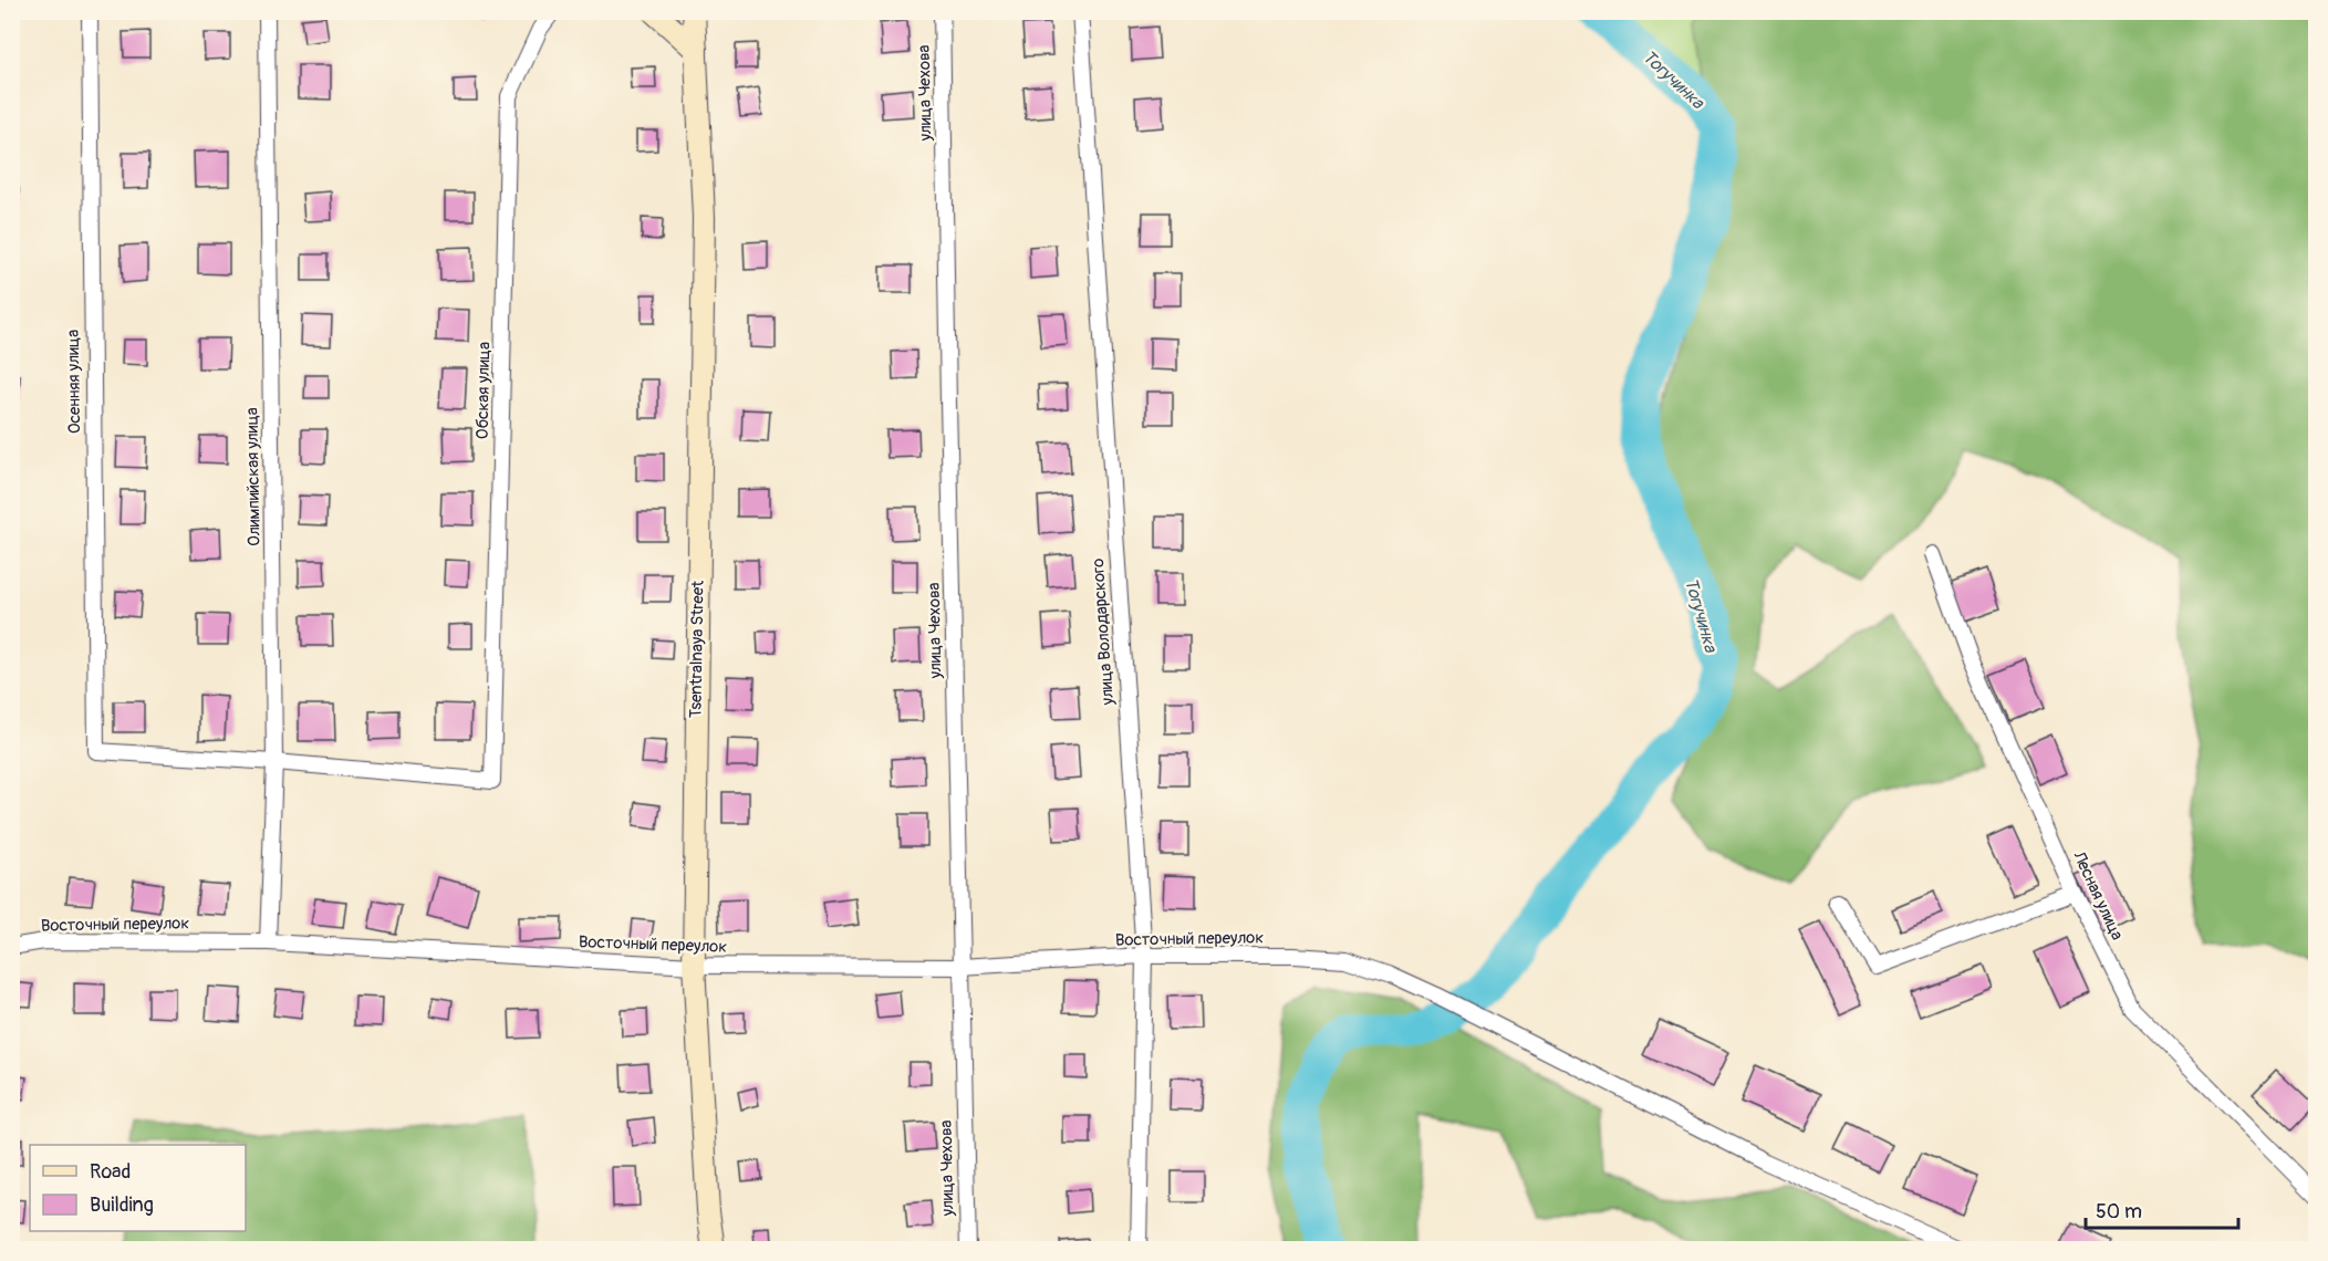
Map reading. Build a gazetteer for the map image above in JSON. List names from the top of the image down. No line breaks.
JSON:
{"streets":{"main road":["Tsentralnaya Street"],"street":["улица Чехова","Осенняя улица","Обская улица","Олимпийская улица","улица Володарского","Лесная улица","Восточный переулок"]},"crossings":[["улица Чехова","Восточный переулок"],["Осенняя улица","Обская улица"],["Осенняя улица","Олимпийская улица"],["Обская улица","Олимпийская улица"],["Олимпийская улица","Восточный переулок"],["улица Володарского","Восточный переулок"],["Tsentralnaya Street","Восточный переулок"]],"water":["Тогучинка"],"legend":["Road","Building"],"scale_bar":"50 m"}
